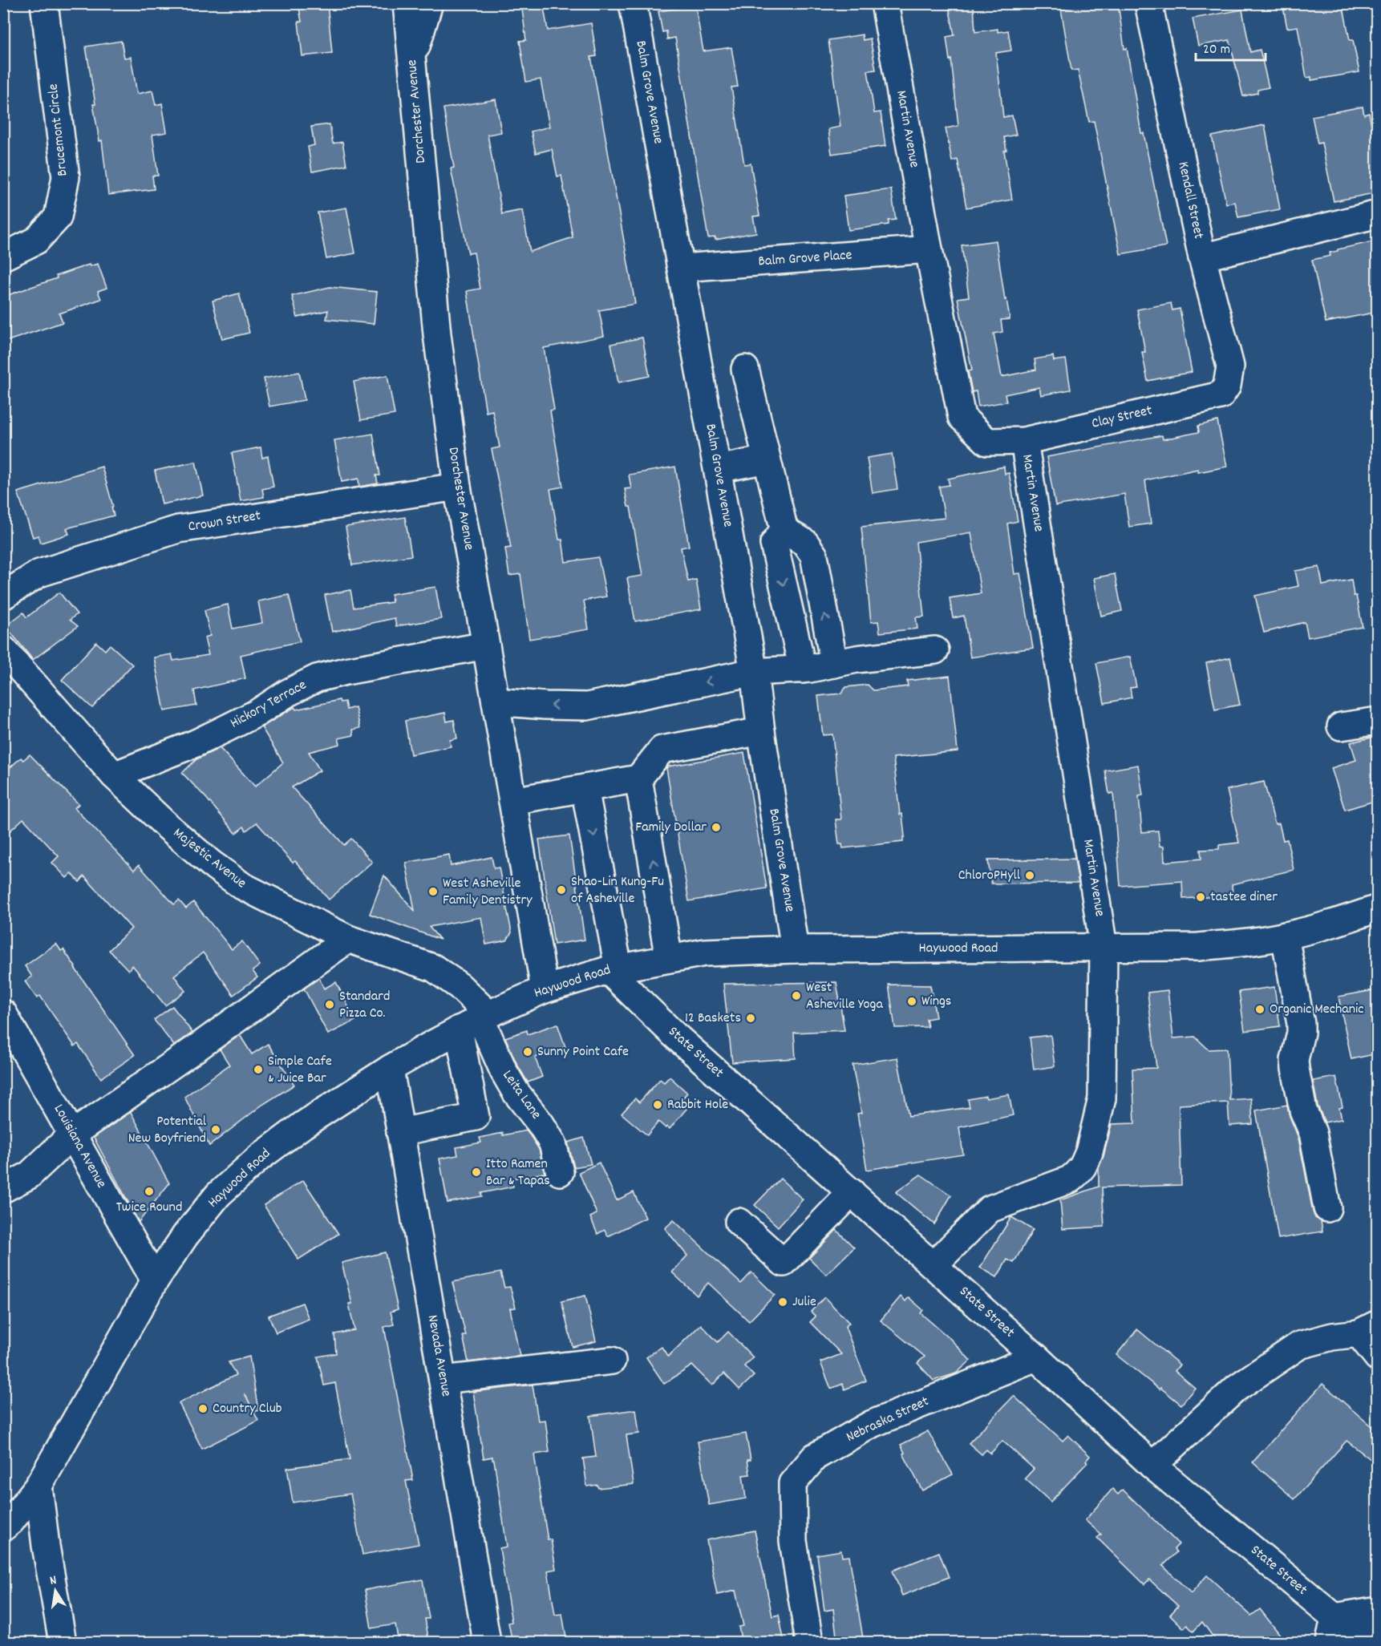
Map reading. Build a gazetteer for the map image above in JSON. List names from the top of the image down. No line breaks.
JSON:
{"streets":{"street":["Balm Grove Avenue","Dorchester Avenue","Martin Avenue","Brucemont Circle","Kendall Street","Balm Grove Place","Clay Street","Crown Street","Hickory Terrace","Majestic Avenue","Haywood Road","State Street","Leita Lane","Louisiana Avenue","Nevada Avenue","Nebraska Street"]},"crossings":[["Balm Grove Avenue","Balm Grove Place"],["Balm Grove Avenue","Haywood Road"],["Dorchester Avenue","Crown Street"],["Dorchester Avenue","Hickory Terrace"],["Dorchester Avenue","Haywood Road"],["Martin Avenue","Balm Grove Place"],["Martin Avenue","Clay Street"],["Martin Avenue","Haywood Road"],["Martin Avenue","State Street"],["Kendall Street","Clay Street"],["Hickory Terrace","Majestic Avenue"],["Majestic Avenue","Haywood Road"],["Majestic Avenue","Leita Lane"],["Haywood Road","State Street"],["Haywood Road","Leita Lane"],["Haywood Road","Louisiana Avenue"],["Haywood Road","Nevada Avenue"],["State Street","Nebraska Street"]],"places":["Family Dollar","ChloroPHyll","Shao-Lin Kung-Fu of Asheville","West Asheville Family Dentistry","tastee diner","West Asheville Yoga","Wings","Standard Pizza Co.","Organic Mechanic","12 Baskets","Sunny Point Cafe","Simple Cafe & Juice Bar","Rabbit Hole","Potential New Boyfriend","Itto Ramen Bar & Tapas","Twice Round","Julie","Country Club"],"scale_bar":"20 m","north":"top"}
